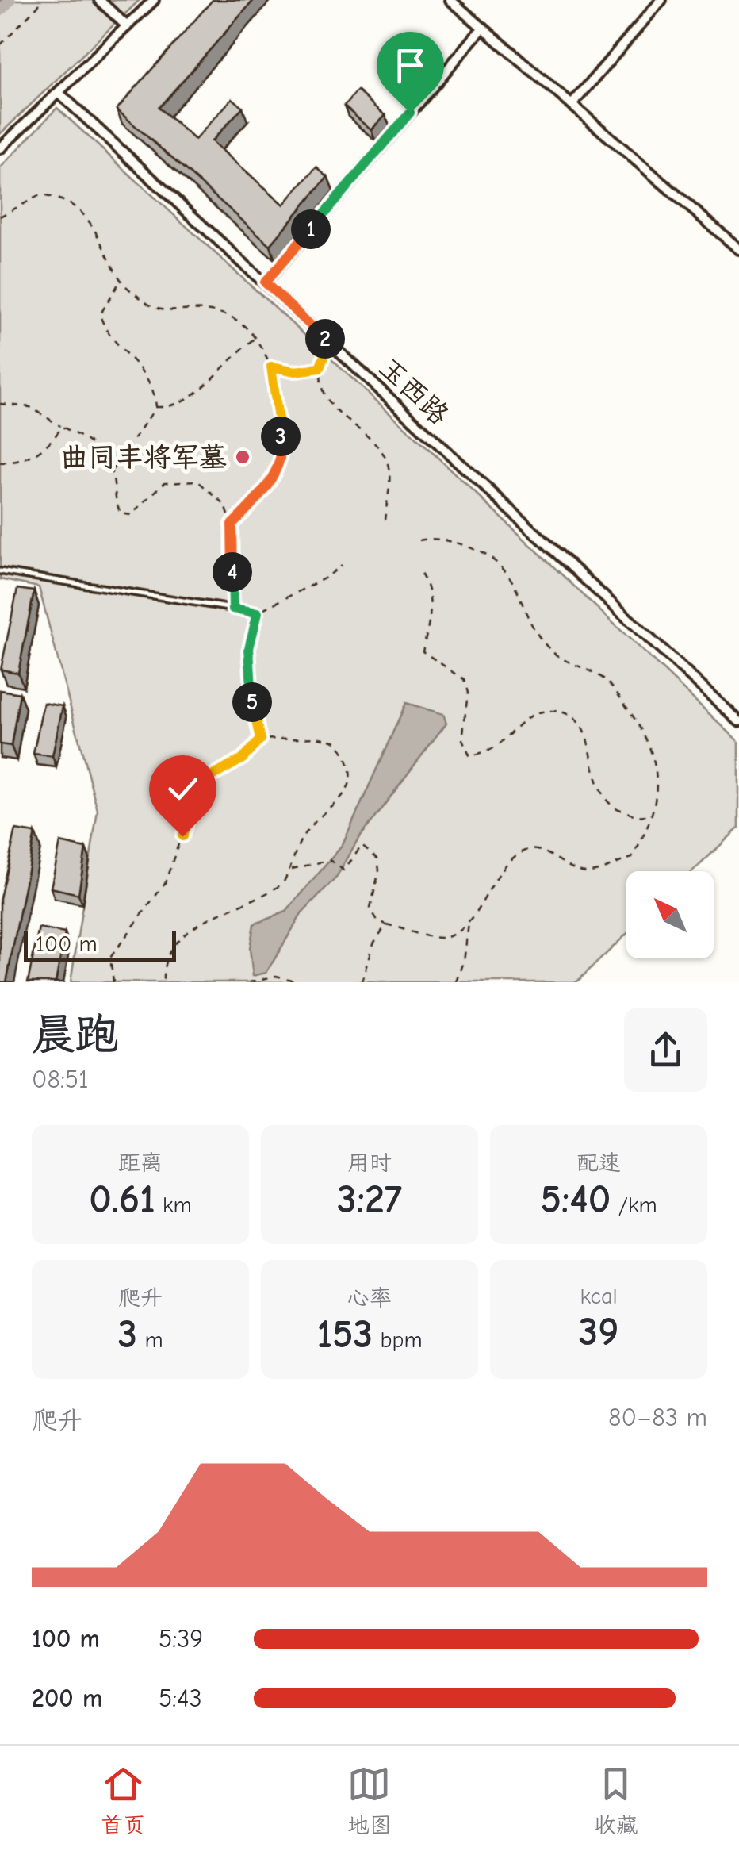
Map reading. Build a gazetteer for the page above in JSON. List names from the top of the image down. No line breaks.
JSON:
{"streets":{"street":["玉西路"]},"places":["曲同丰将军墓"],"scale_bar":"100 m","north":"top left","page":{"pins":["1","2","3","4","5"],"scale":"100 m","heading":["晨跑","08:51"],"stats":[["距离","0.61 km"],["用时","3:27"],["配速","5:40 /km"],["爬升","3 m"],["心率","153 bpm"],["kcal","39"]],"chart":["爬升","80–83 m"],"list":[{"name":"100 m","note":"5:39"},{"name":"200 m","note":"5:43"}],"tabs":["首页","地图","收藏"]}}
